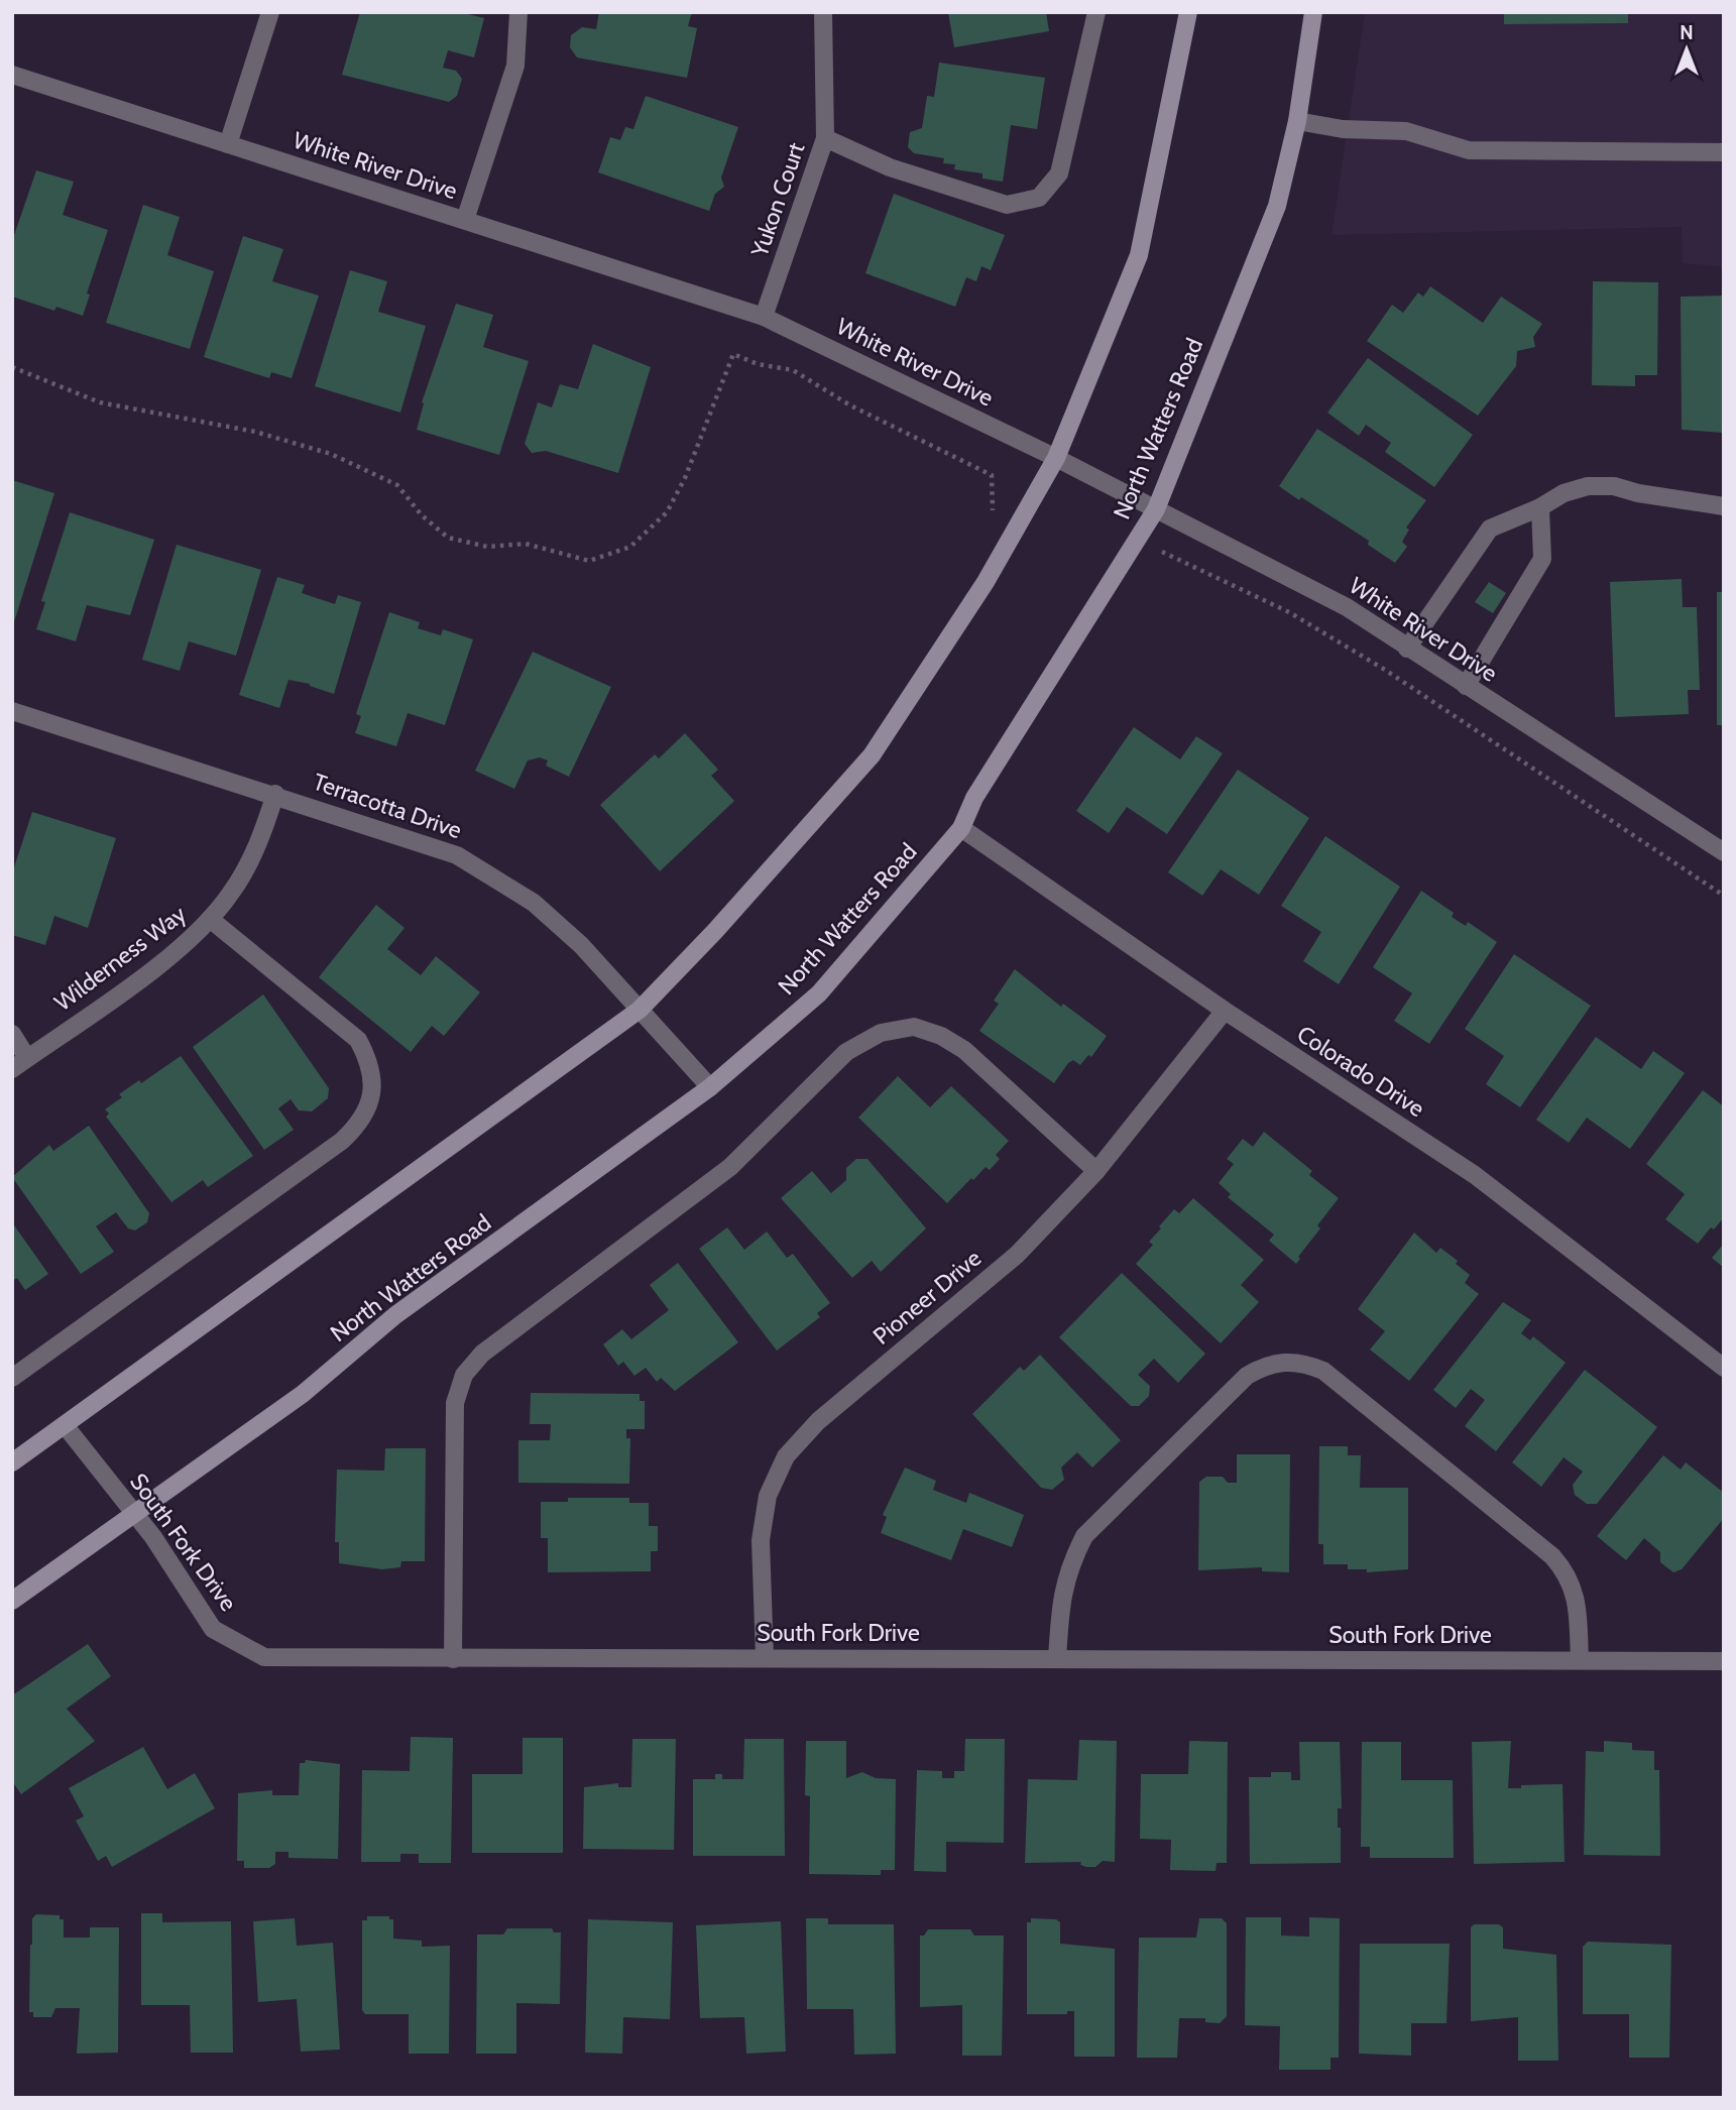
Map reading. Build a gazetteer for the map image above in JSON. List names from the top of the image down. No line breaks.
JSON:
{"streets":{"main road":["North Watters Road"],"street":["White River Drive","Yukon Court","Terracotta Drive","Wilderness Way","Colorado Drive","Pioneer Drive","South Fork Drive"]},"crossings":[["White River Drive","Yukon Court"],["White River Drive","North Watters Road"],["North Watters Road","Terracotta Drive"],["North Watters Road","Colorado Drive"],["North Watters Road","South Fork Drive"],["Terracotta Drive","Wilderness Way"],["Colorado Drive","Pioneer Drive"],["Pioneer Drive","South Fork Drive"]],"north":"top"}
